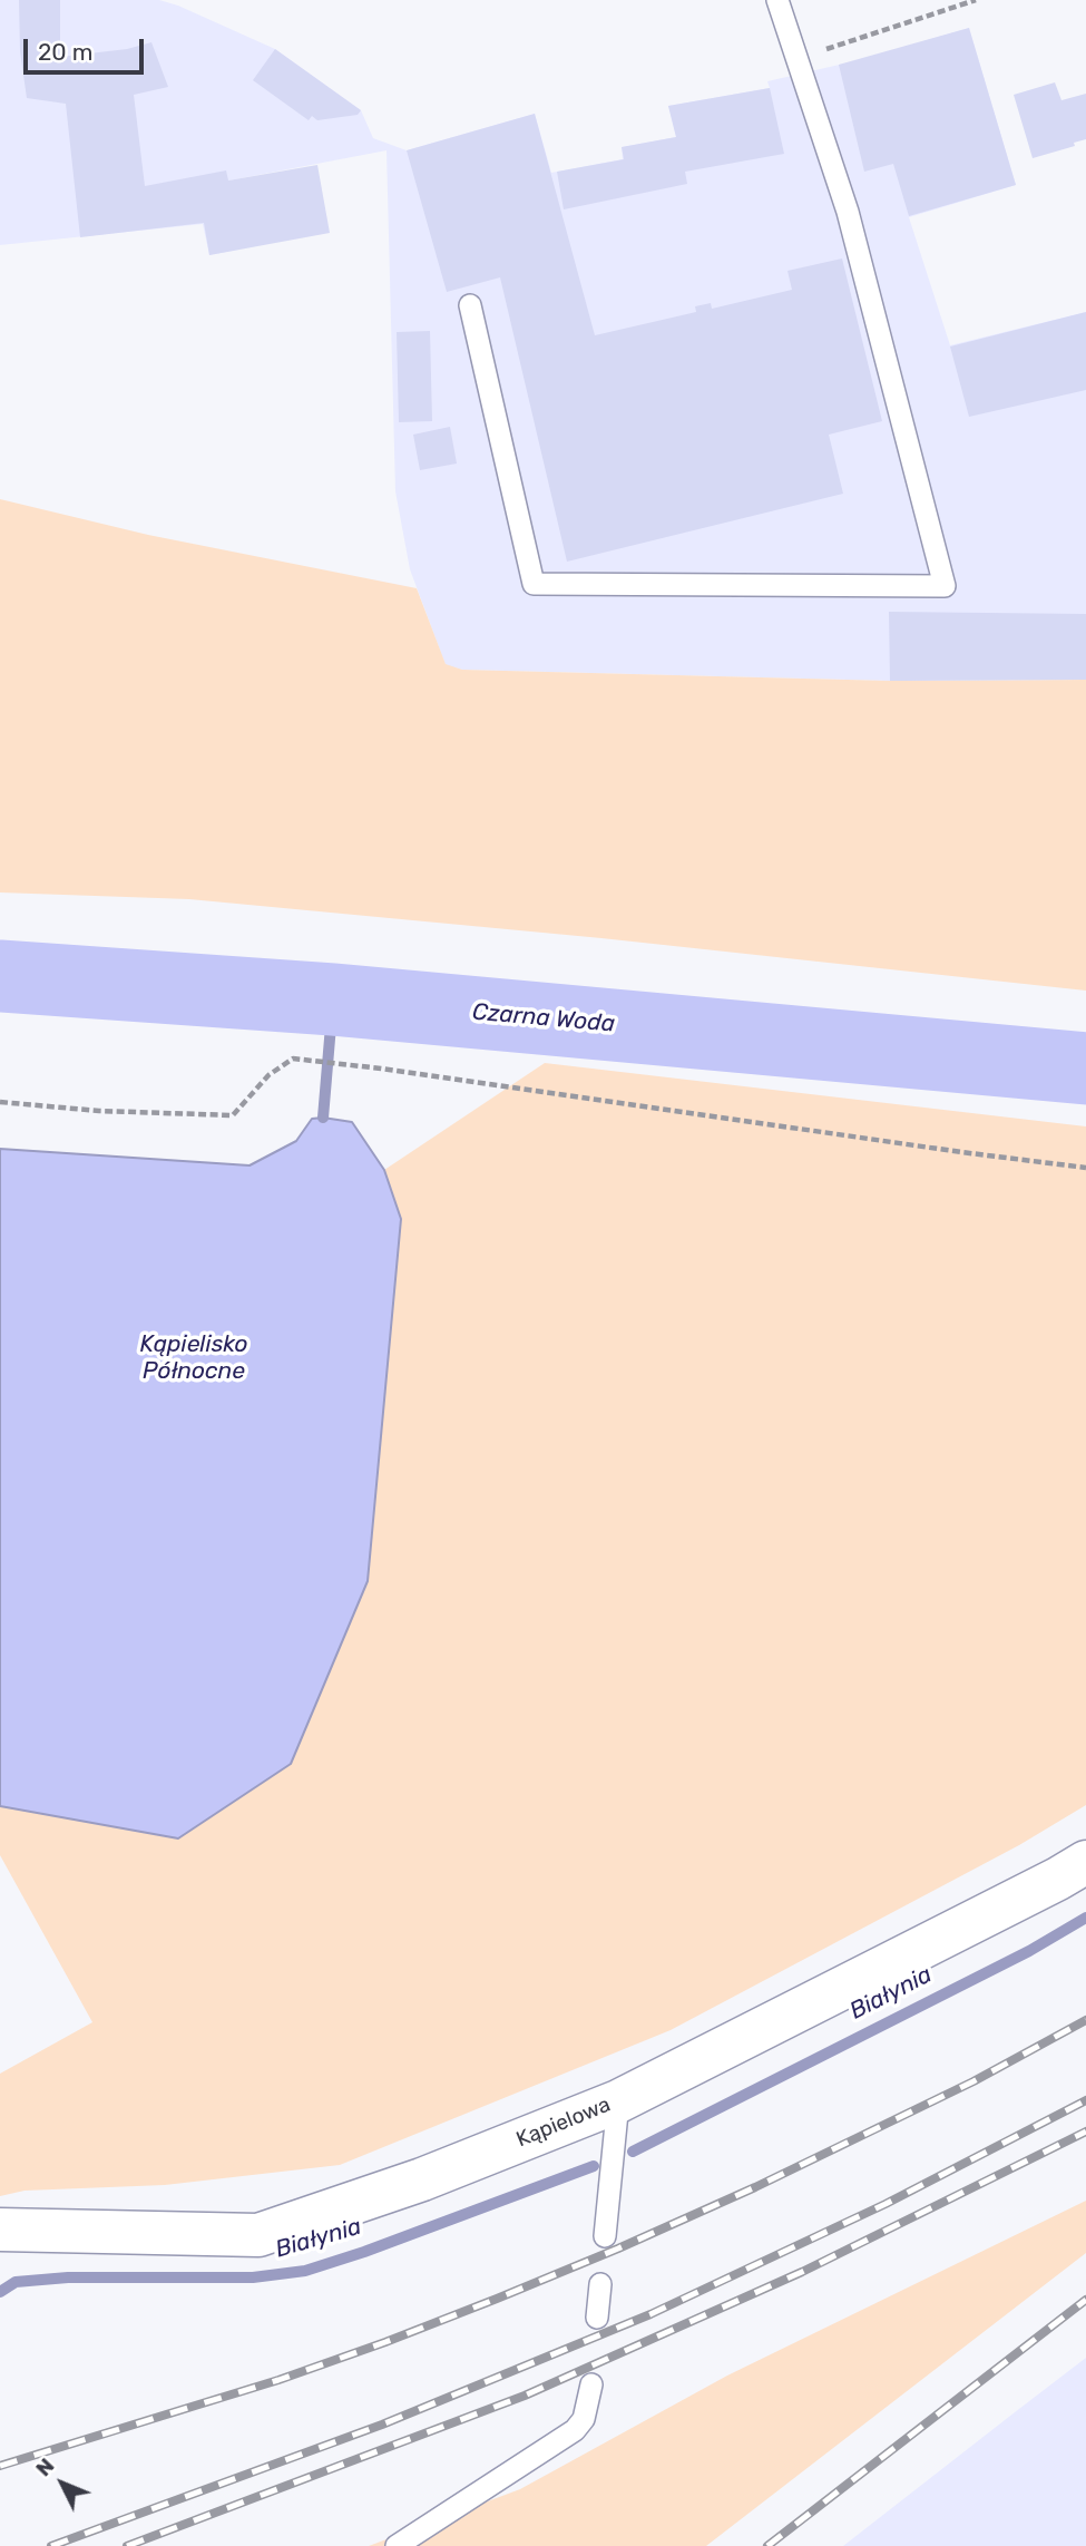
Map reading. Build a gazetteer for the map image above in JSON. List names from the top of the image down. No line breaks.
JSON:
{"streets":{"street":["Kąpielowa"]},"water":["Czarna Woda","Kąpielisko Północne","Białynia"],"scale_bar":"20 m","north":"top left"}
